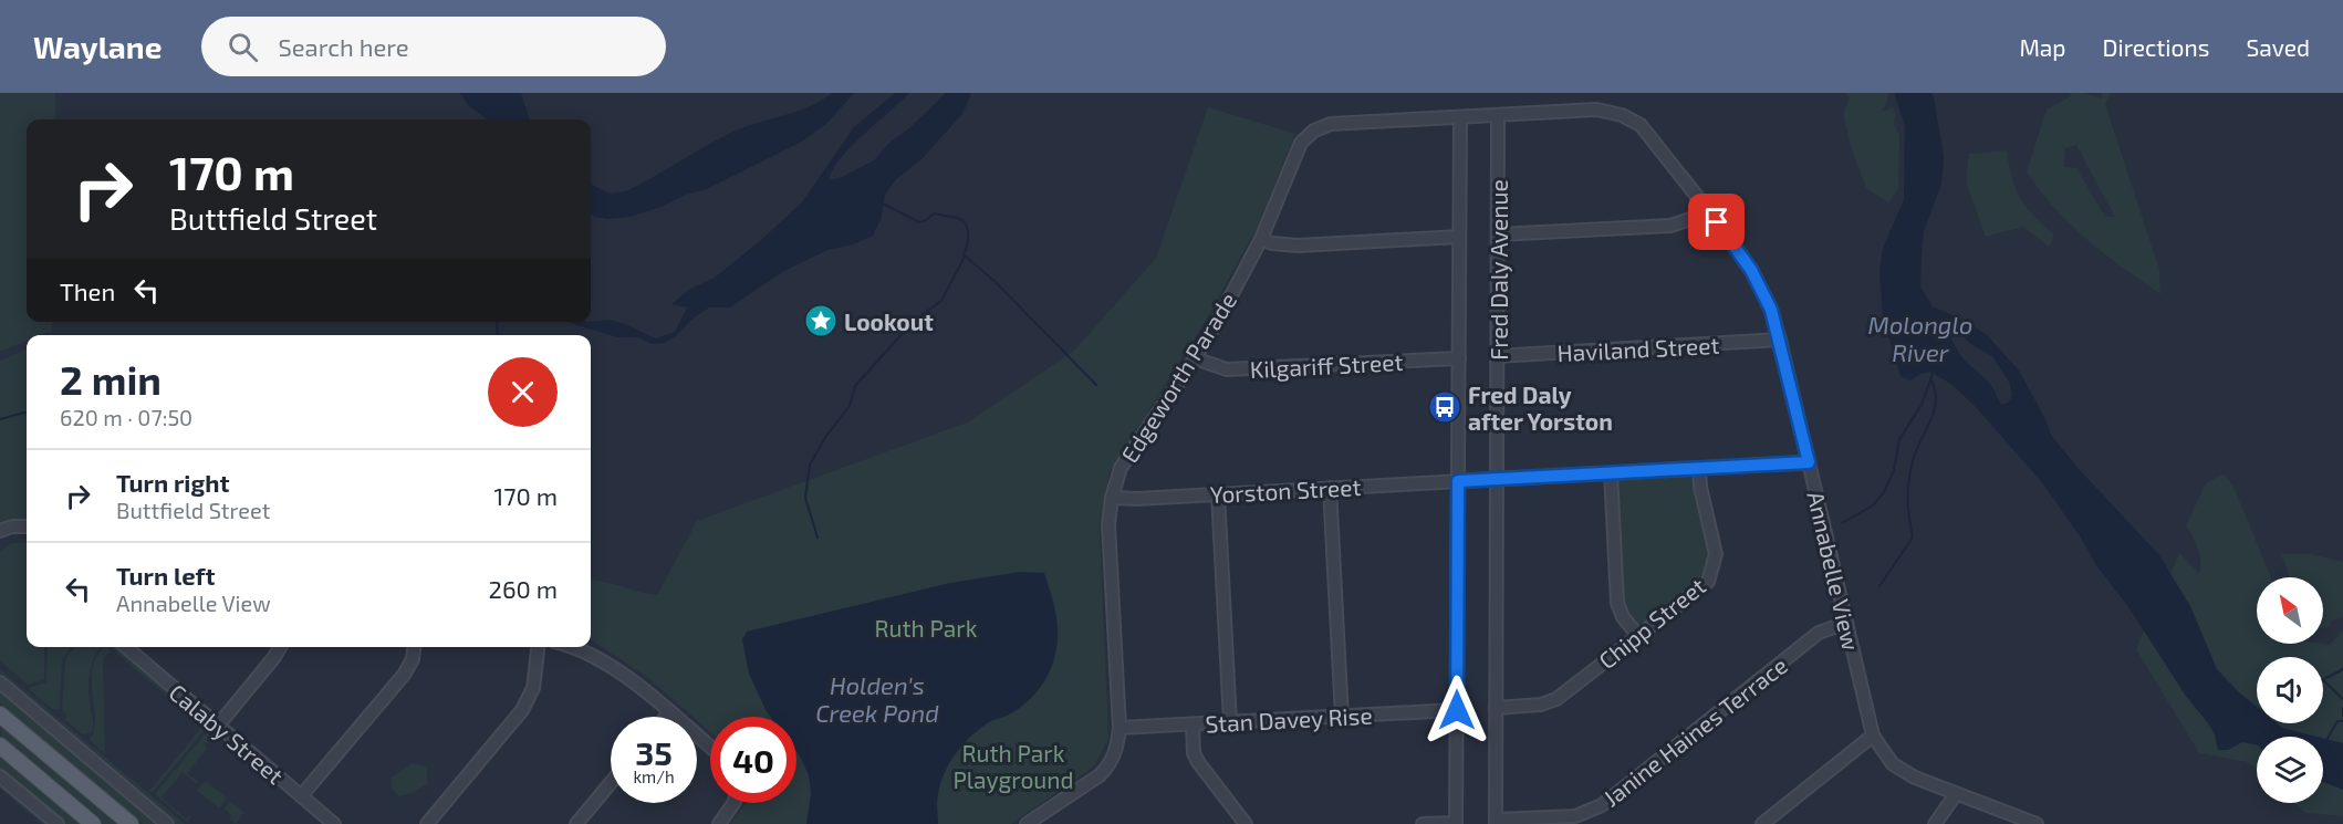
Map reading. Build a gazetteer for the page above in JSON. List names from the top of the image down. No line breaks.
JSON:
{"streets":{"street":["Fred Daly Avenue","Haviland Street","Kilgariff Street","Edgeworth Parade","Yorston Street","Annabelle View","Chipp Street","Stan Davey Rise","Janine Haines Terrace","Calaby Street"]},"crossings":[["Fred Daly Avenue","Haviland Street"],["Fred Daly Avenue","Kilgariff Street"],["Fred Daly Avenue","Edgeworth Parade"],["Fred Daly Avenue","Yorston Street"],["Fred Daly Avenue","Annabelle View"],["Fred Daly Avenue","Chipp Street"],["Fred Daly Avenue","Stan Davey Rise"],["Fred Daly Avenue","Janine Haines Terrace"],["Haviland Street","Annabelle View"],["Kilgariff Street","Edgeworth Parade"],["Edgeworth Parade","Yorston Street"],["Edgeworth Parade","Annabelle View"],["Edgeworth Parade","Stan Davey Rise"],["Yorston Street","Annabelle View"],["Yorston Street","Chipp Street"],["Annabelle View","Janine Haines Terrace"]],"water":["Molonglo River","Holden's Creek Pond"],"parks":["Ruth Park","Ruth Park Playground"],"places":{"place":["Lookout"],"bus stop":["Fred Daly after Yorston"]},"north":"top left","page":{"header":"Waylane","search":"Search here","nav":["Map","Directions","Saved"],"turn":["170 m","Buttfield Street"],"then":"Then","heading":["2 min","620 m · 07:50"],"list":[{"name":"Turn right","note":"Buttfield Street","value":"170 m"},{"name":"Turn left","note":"Annabelle View","value":"260 m"}],"speed":"35 km/h","limit":"40"}}
